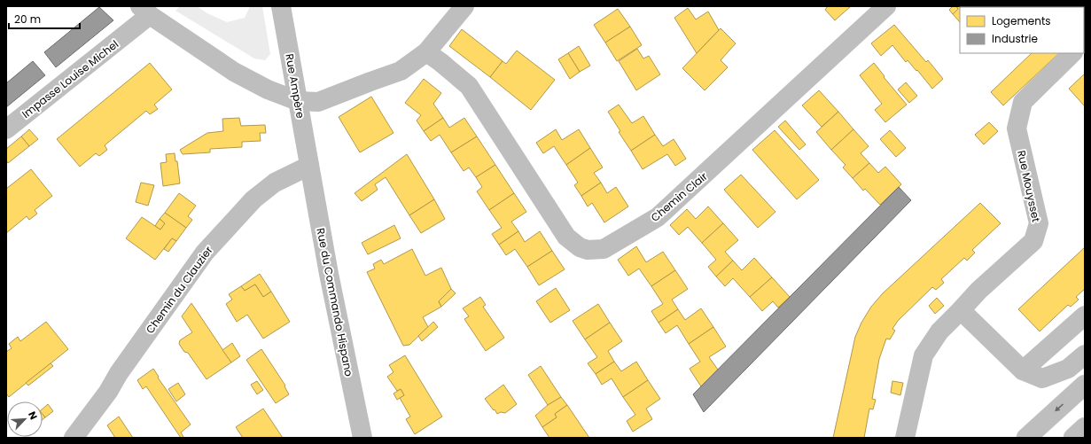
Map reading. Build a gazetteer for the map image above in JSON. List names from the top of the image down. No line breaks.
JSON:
{"streets":{"street":["Impasse Louise Michel","Rue Ampère","Rue Mouysset","Chemin Clair","Chemin du Clauzier","Rue du Commando Hispano"]},"crossings":[["Rue Ampère","Chemin du Clauzier"],["Rue Ampère","Rue du Commando Hispano"],["Chemin du Clauzier","Rue du Commando Hispano"]],"legend":["Logements","Industrie"],"scale_bar":"20 m","north":"top right"}
